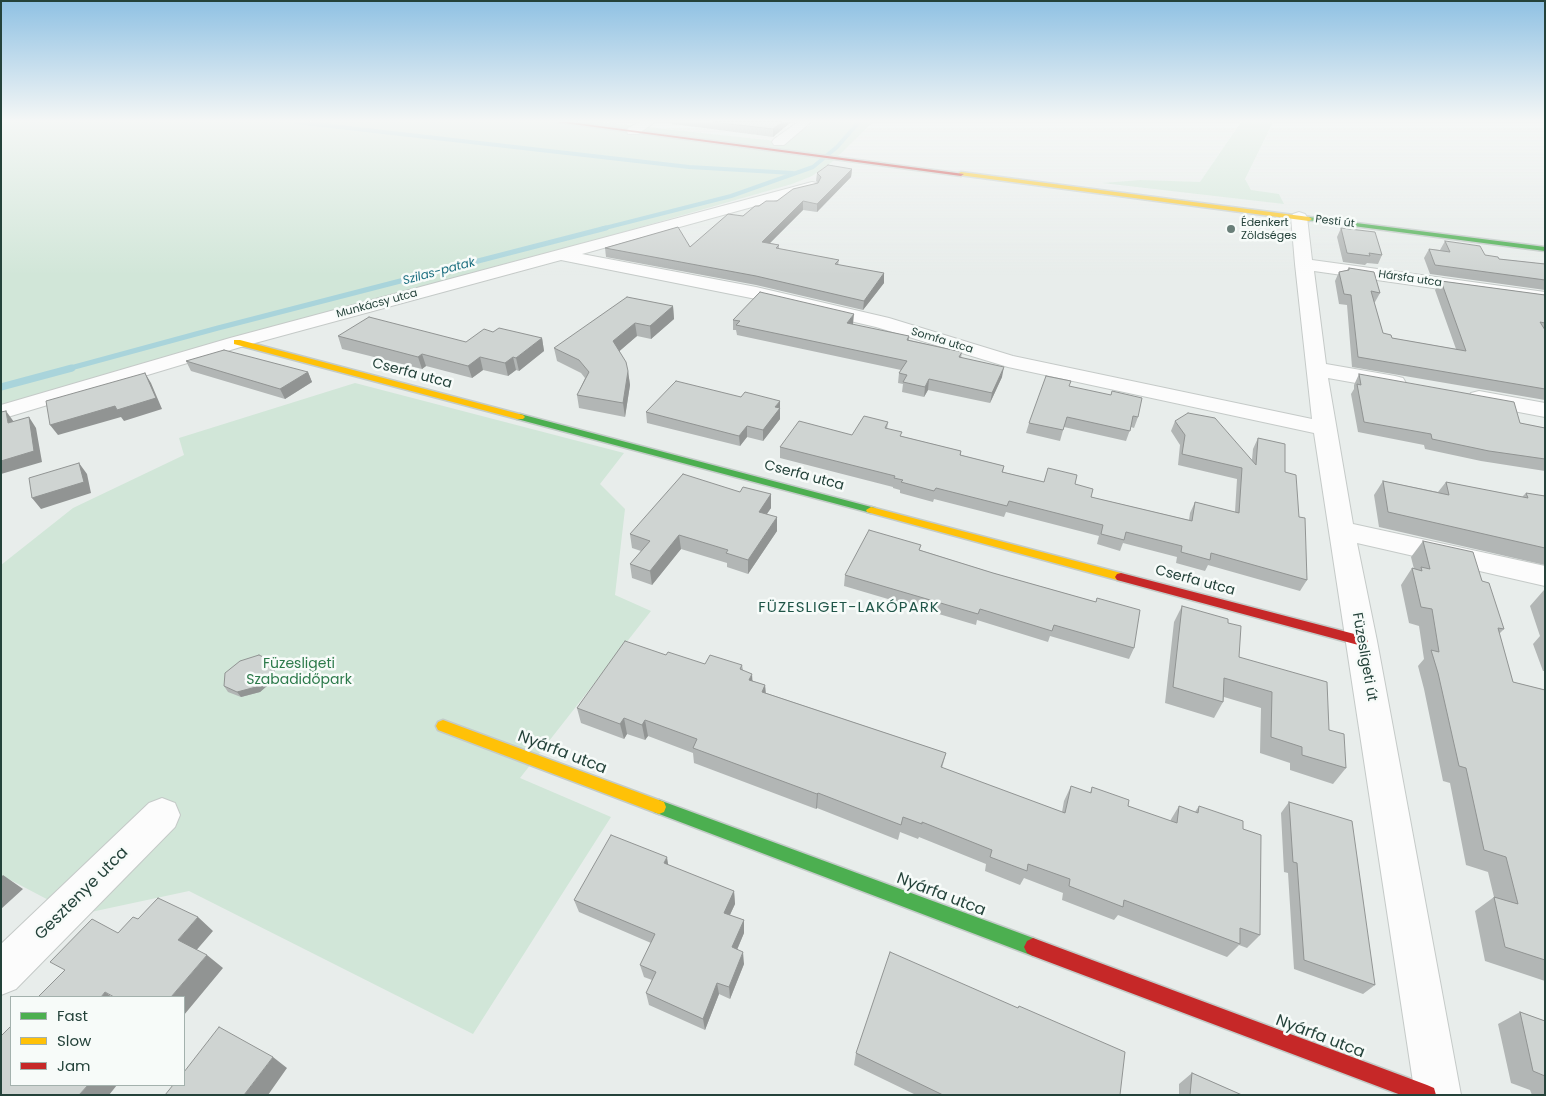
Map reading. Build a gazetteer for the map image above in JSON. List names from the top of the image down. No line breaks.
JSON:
{"streets":{"street":["Pesti út","Hársfa utca","Munkácsy utca","Somfa utca","Cserfa utca","Füzesligeti út","Nyárfa utca","Gesztenye utca"]},"crossings":[["Pesti út","Füzesligeti út"],["Hársfa utca","Füzesligeti út"],["Munkácsy utca","Somfa utca"],["Munkácsy utca","Cserfa utca"],["Somfa utca","Füzesligeti út"],["Cserfa utca","Füzesligeti út"]],"districts":["FÜZESLIGET-LAKÓPARK"],"water":["Szilas-patak"],"parks":["Füzesligeti Szabadidőpark"],"places":["Édenkert Zöldséges"],"legend":["Fast","Slow","Jam"]}
